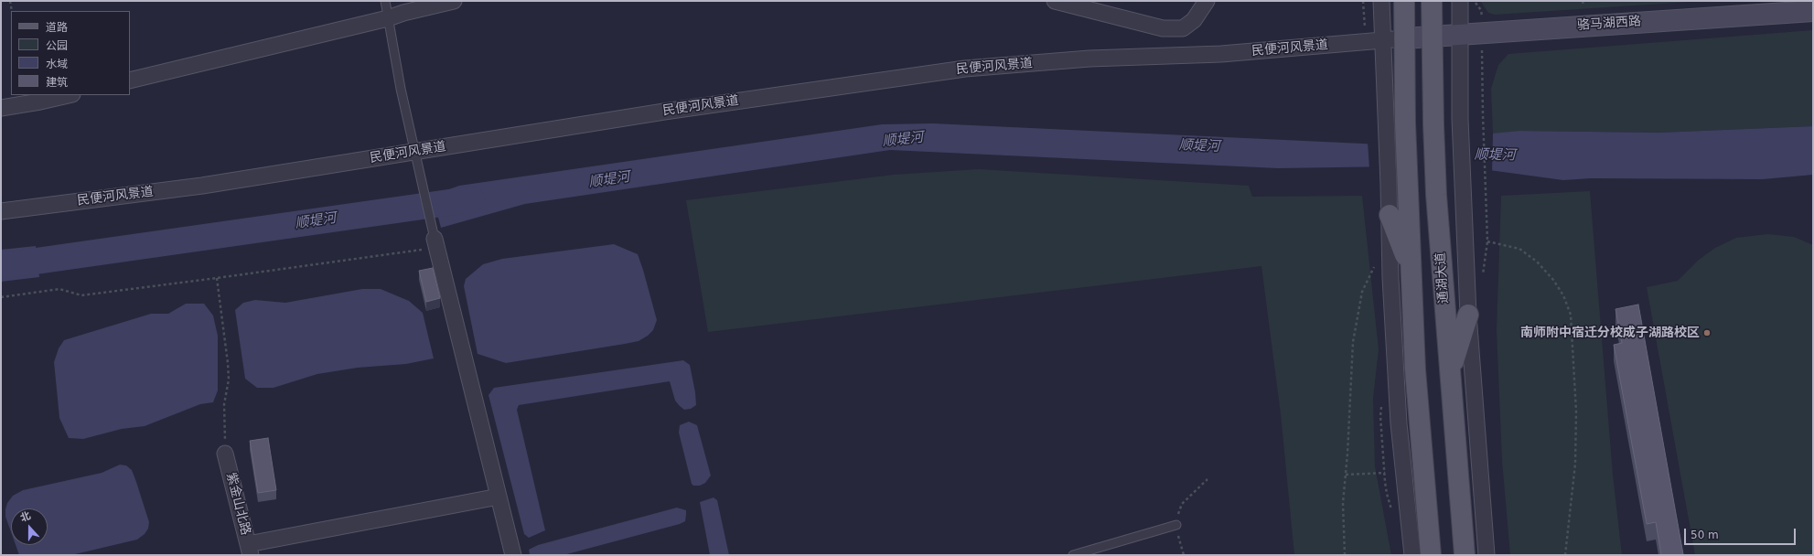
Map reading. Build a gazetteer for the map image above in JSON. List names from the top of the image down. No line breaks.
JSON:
{"streets":{"main road":["通湖大道"],"street":["骆马湖西路","民便河风景道","紫金山北路"]},"crossings":[["骆马湖西路","民便河风景道"],["骆马湖西路","通湖大道"]],"water":["顺堤河"],"places":["南师附中宿迁分校成子湖路校区"],"legend":["道路","公园","水域","建筑"],"scale_bar":"50 m","north":"top"}
